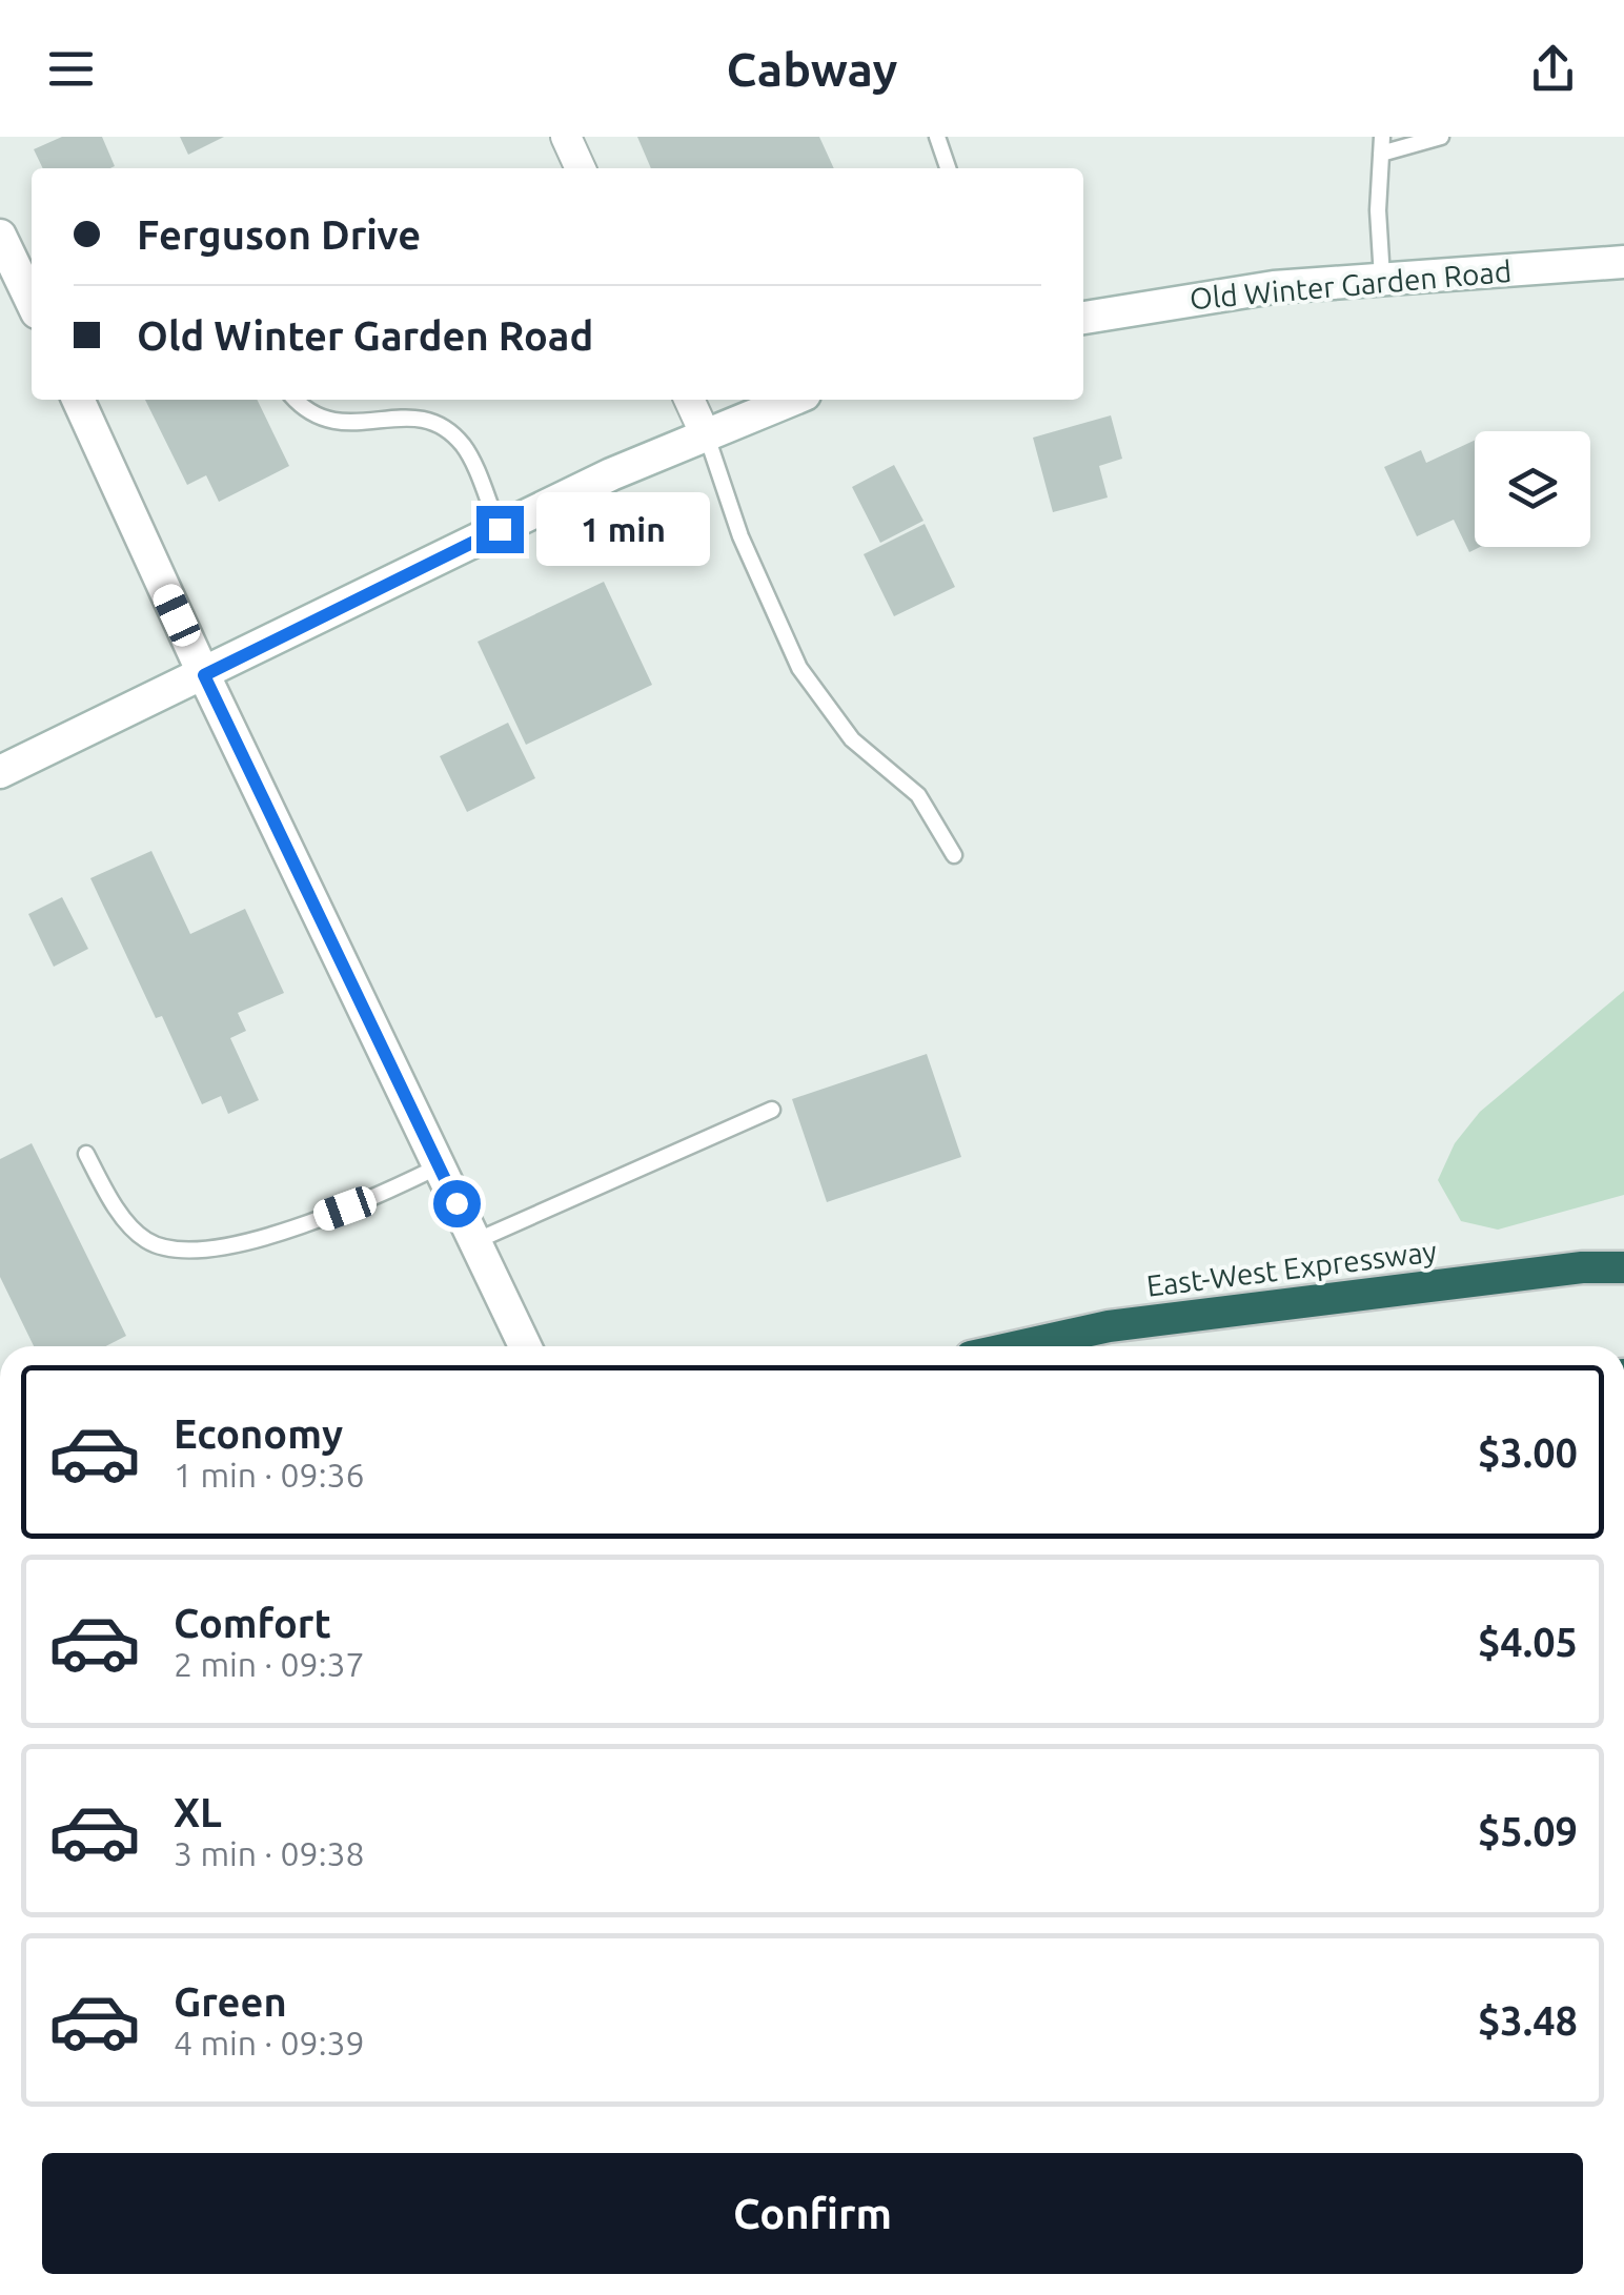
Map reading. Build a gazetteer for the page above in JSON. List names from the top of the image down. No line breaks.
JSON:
{"streets":{"highway":["East-West Expressway"],"main road":["Old Winter Garden Road"]},"page":{"header":"Cabway","banner":["Ferguson Drive","Old Winter Garden Road"],"bubble":"1 min","list":[{"name":"Economy","note":"1 min · 09:36","value":"$3.00"},{"name":"Comfort","note":"2 min · 09:37","value":"$4.05"},{"name":"XL","note":"3 min · 09:38","value":"$5.09"},{"name":"Green","note":"4 min · 09:39","value":"$3.48"}],"buttons":"Confirm"}}
